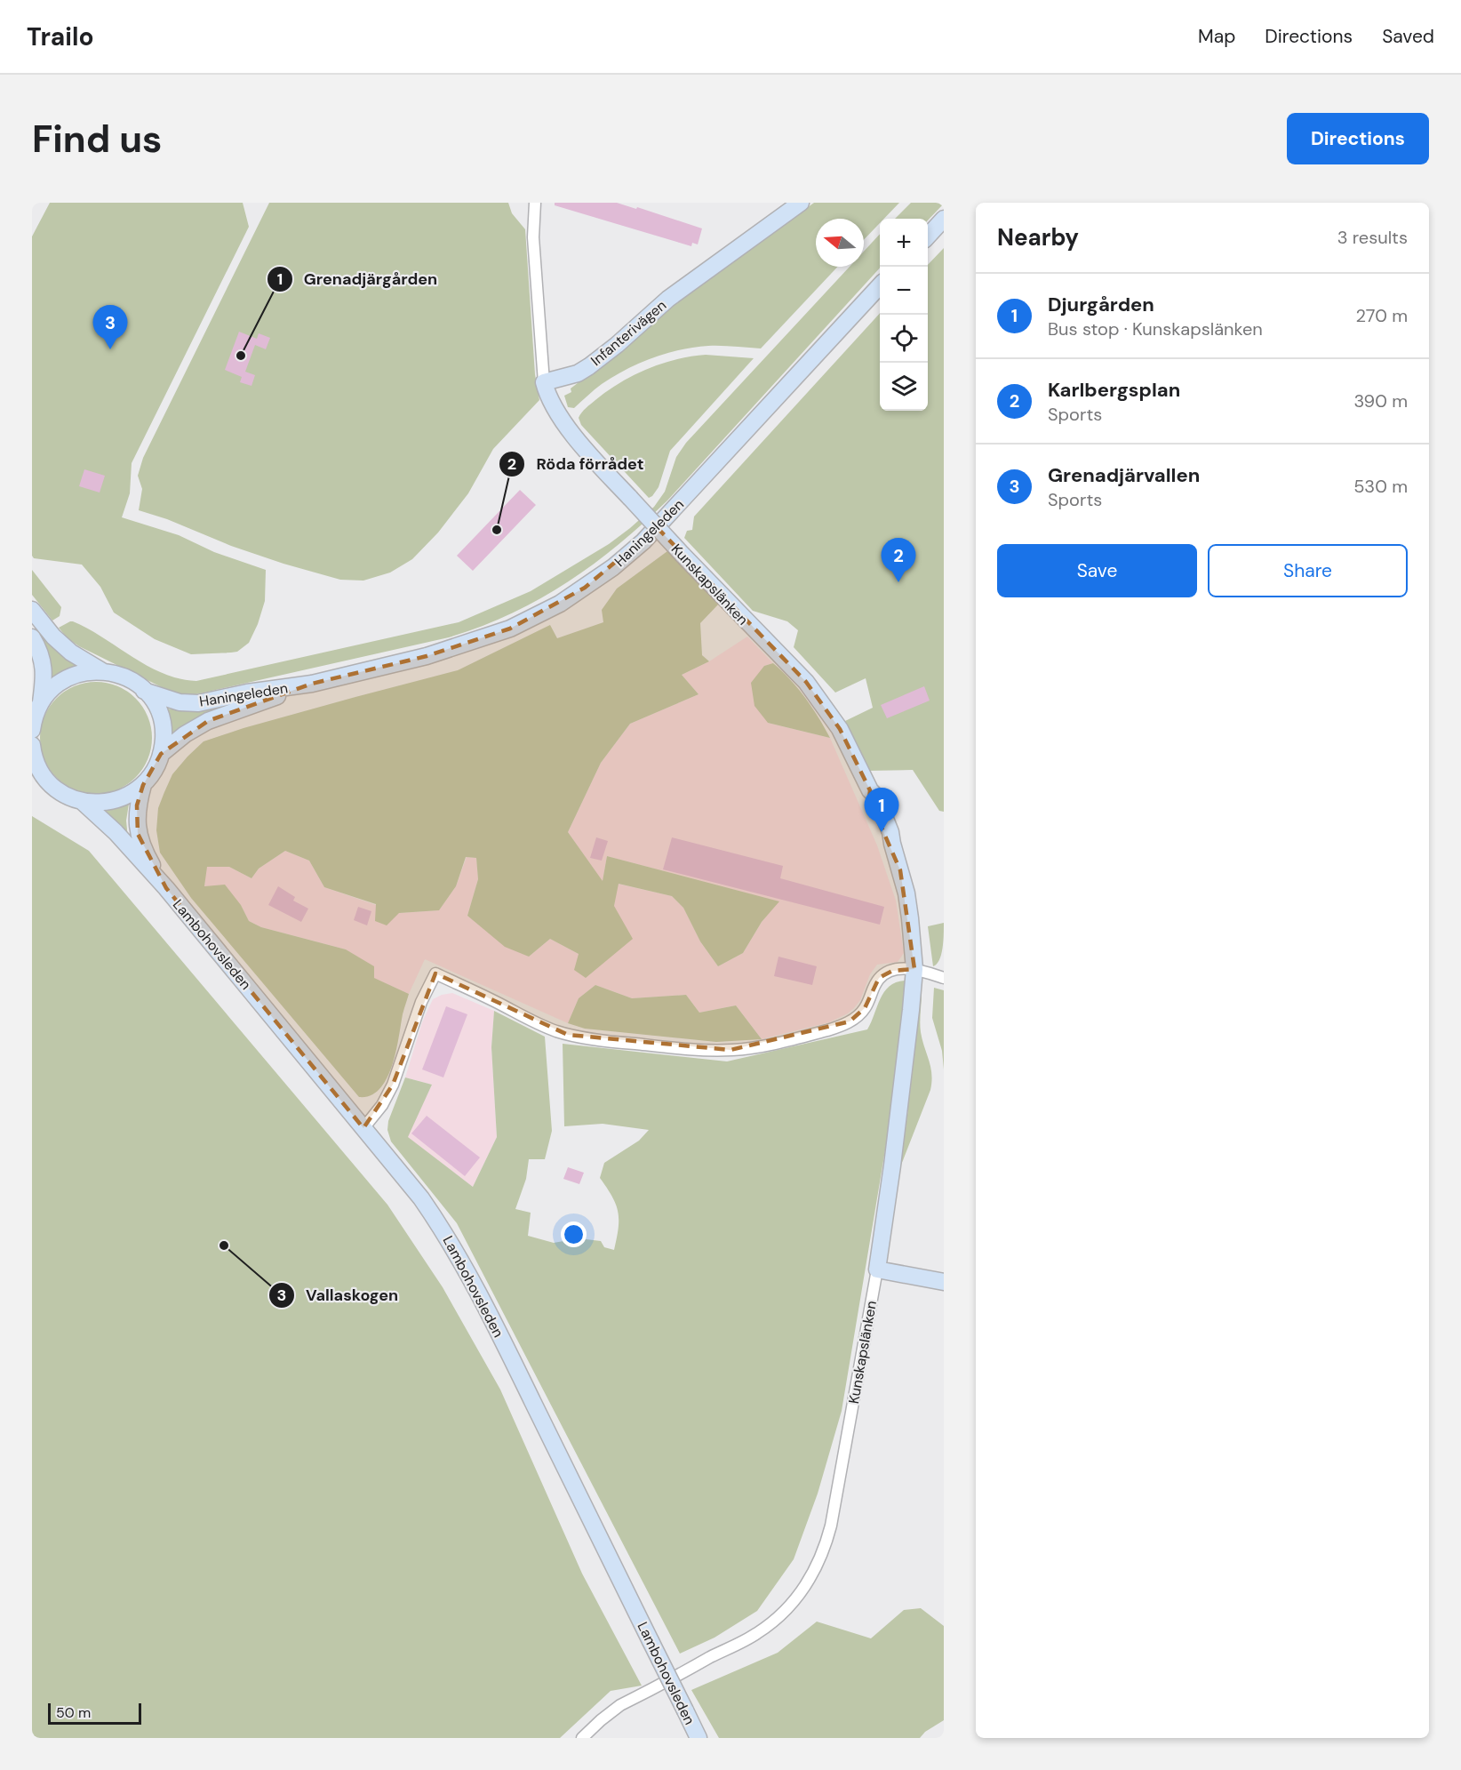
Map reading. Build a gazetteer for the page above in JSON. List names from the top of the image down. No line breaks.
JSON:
{"streets":{"main road":["Infanterivägen","Haningeleden","Kunskapslänken","Lambohovsleden"]},"crossings":[["Infanterivägen","Kunskapslänken"]],"places":["Grenadjärgården","Röda förrådet","Vallaskogen"],"scale_bar":"50 m","north":"left","page":{"header":"Trailo","nav":["Map","Directions","Saved"],"buttons":["Directions",["Save","Share"]],"title":"Find us","heading":["Nearby","3 results"],"map_buttons":["+","−"],"list":[{"mark":"1","name":"Djurgården","note":"Bus stop · Kunskapslänken","value":"270 m"},{"mark":"2","name":"Karlbergsplan","note":"Sports","value":"390 m"},{"mark":"3","name":"Grenadjärvallen","note":"Sports","value":"530 m"}],"pins":["3","2","1"],"scale":"50 m"}}
